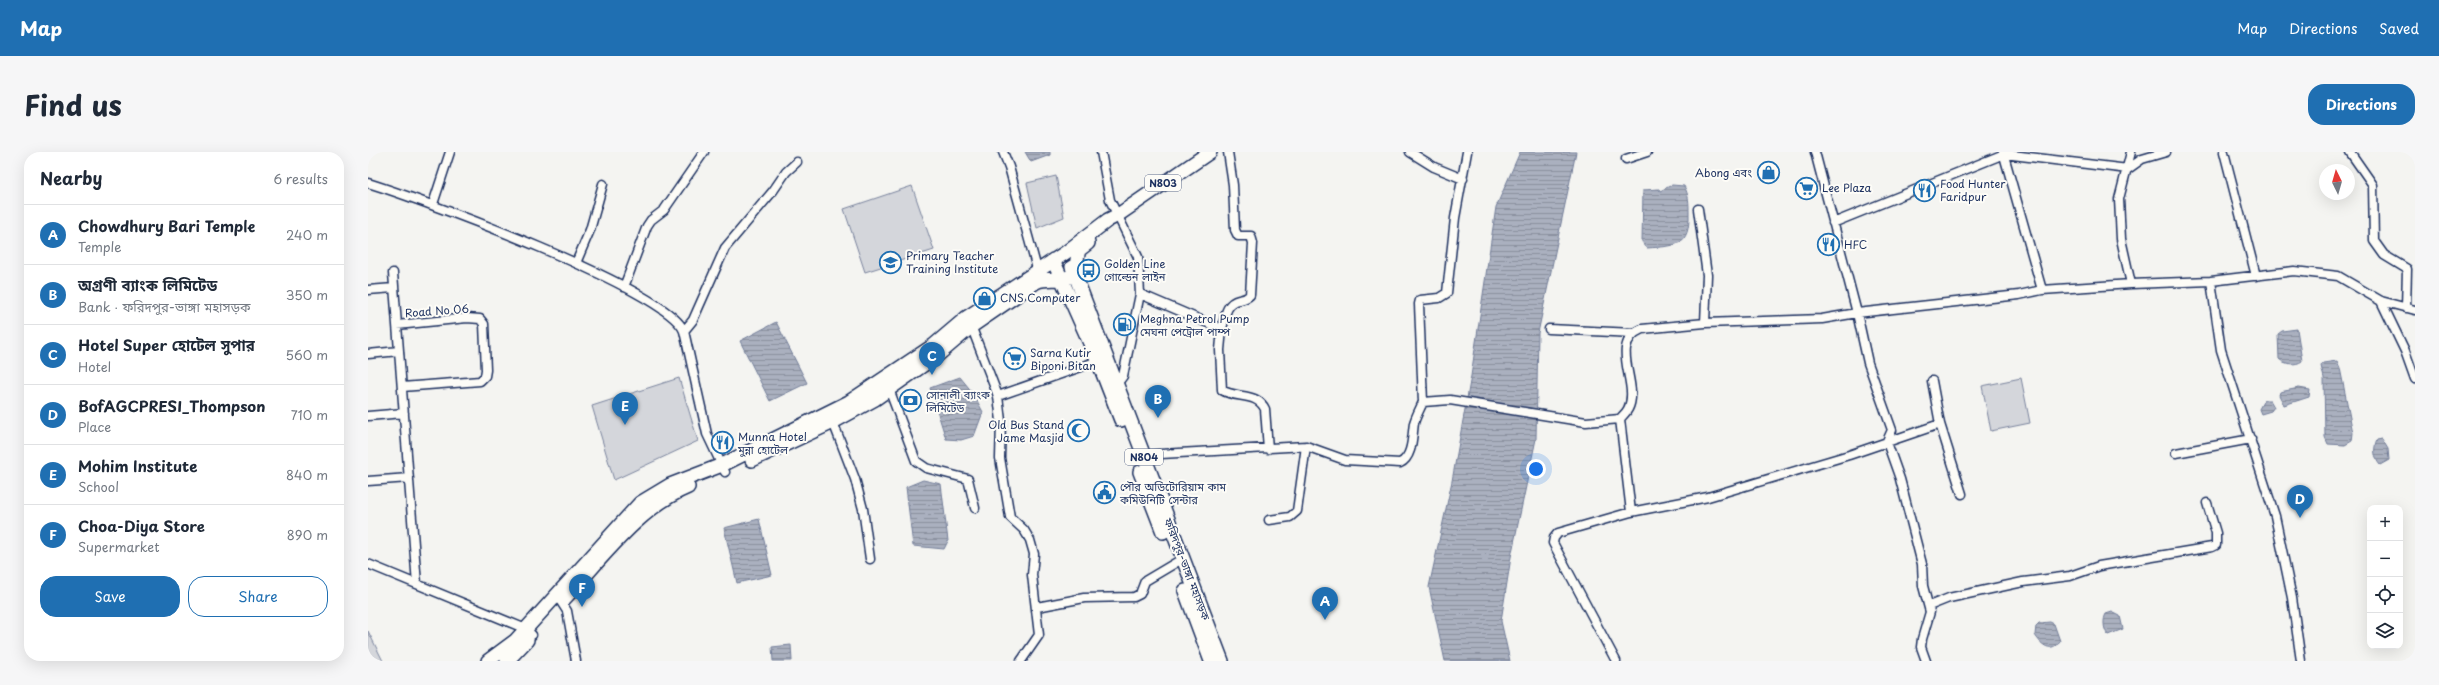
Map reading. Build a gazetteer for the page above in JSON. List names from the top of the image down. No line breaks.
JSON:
{"streets":{"highway":["N803","N804","ফরিদপুর-ভাঙ্গা মহাসড়ক"],"street":["Road No 06"]},"crossings":[["N803","ফরিদপুর-ভাঙ্গা মহাসড়ক"]],"places":{"shop":["Abong এবং","CNS Computer"],"supermarket":["Lee Plaza","Sarna Kutir Biponi Bitan"],"restaurant":["Food Hunter Faridpur","HFC","Munna Hotel মুন্না হোটেল"],"school or university":["Primary Teacher Training Institute"],"bus stop":["Golden Line গোল্ডেন লাইন"],"fuel station":["Meghna Petrol Pump মেঘনা পেট্রোল পাম্প"],"bank":["সোনালী ব্যাংক লিমিটেড"],"mosque":["Old Bus Stand Jame Masjid"],"public building":["পৌর অডিটোরিয়াম কাম কমিউনিটি সেন্টার"]},"north":"top","page":{"header":"Map","nav":["Map","Directions","Saved"],"title":"Find us","buttons":["Directions",["Save","Share"]],"heading":["Nearby","6 results"],"list":[{"mark":"A","name":"Chowdhury Bari Temple","note":"Temple","value":"240 m"},{"mark":"B","name":"অগ্রণী ব্যাংক লিমিটেড","note":"Bank · ফরিদপুর-ভাঙ্গা মহাসড়ক","value":"350 m"},{"mark":"C","name":"Hotel Super হোটেল সুপার","note":"Hotel","value":"560 m"},{"mark":"D","name":"BofAGCPRESI_Thompson","note":"Place","value":"710 m"},{"mark":"E","name":"Mohim Institute","note":"School","value":"840 m"},{"mark":"F","name":"Choa-Diya Store","note":"Supermarket","value":"890 m"}],"pins":["C","B","E","D","F","A"],"map_buttons":["+","−"]}}
